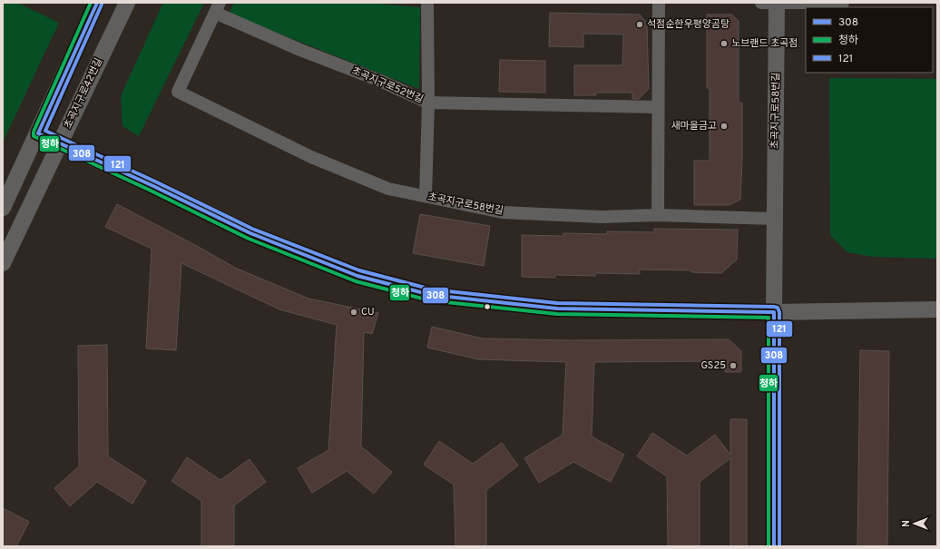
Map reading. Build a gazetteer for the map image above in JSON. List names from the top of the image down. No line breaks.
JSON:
{"streets":{"street":["초곡지구로52번길","초곡지구로42번길","초곡지구로58번길"]},"crossings":[["초곡지구로52번길","초곡지구로58번길"]],"places":["석점순한우평양곰탕","노브랜드 초곡점","새마을금고","CU","GS25"],"lines":["transit line 308","transit line 청하","transit line 121"],"legend":["308","청하","121"],"north":"left"}
